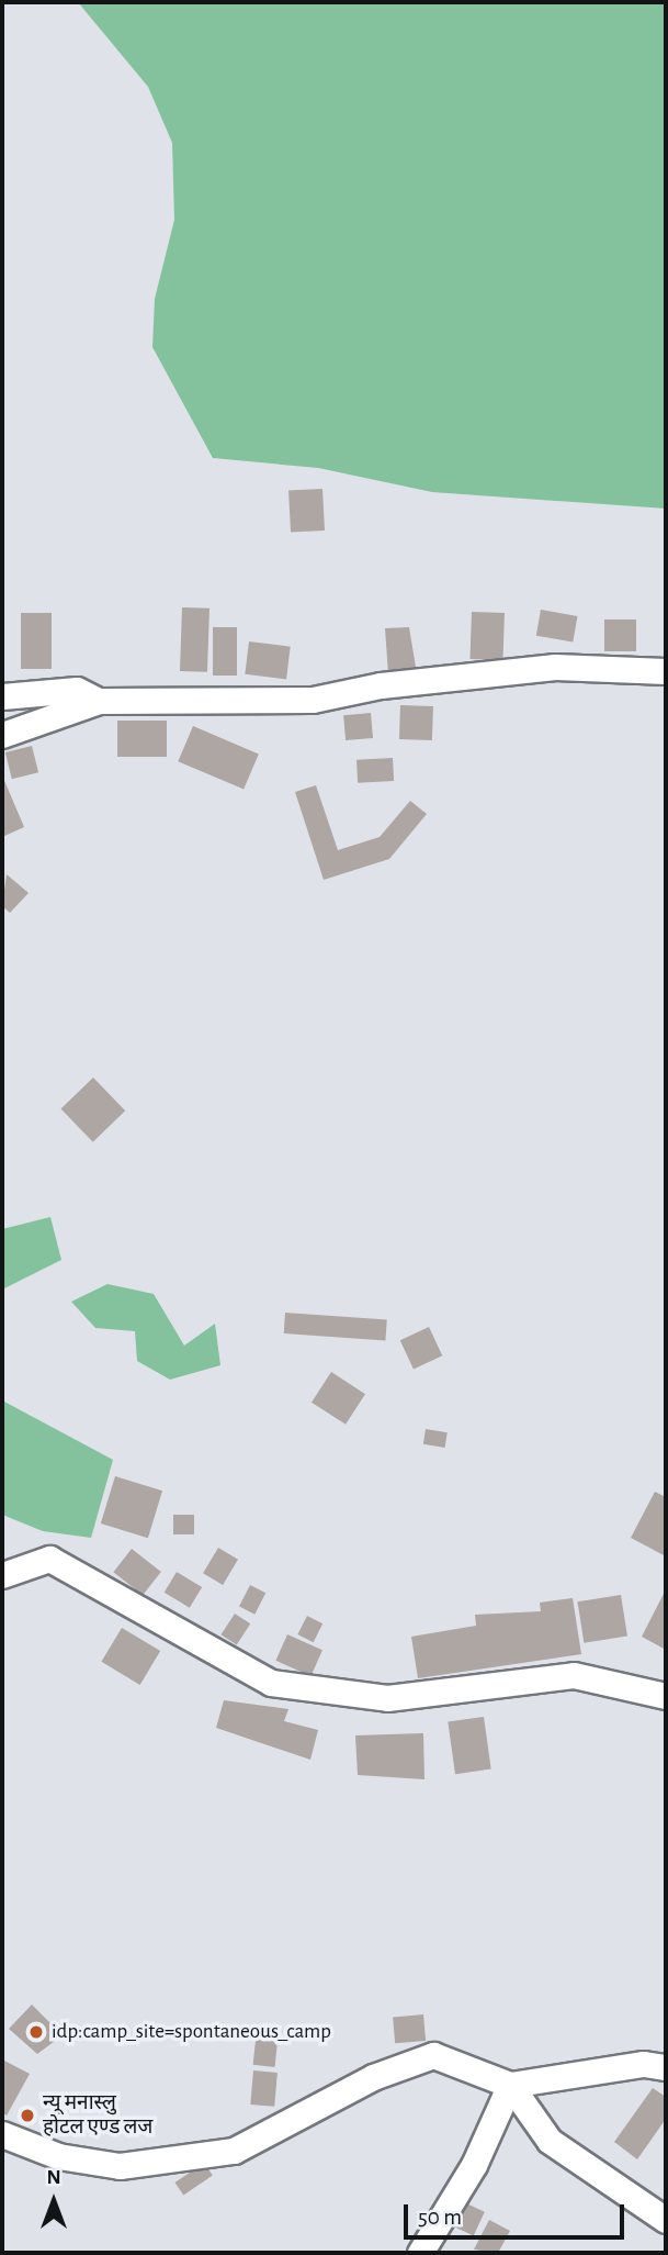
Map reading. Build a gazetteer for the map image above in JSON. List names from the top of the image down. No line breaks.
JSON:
{"places":["idp:camp_site=spontaneous_camp","न्यू मनास्लु होटल एण्ड लज"],"scale_bar":"50 m","north":"top"}
